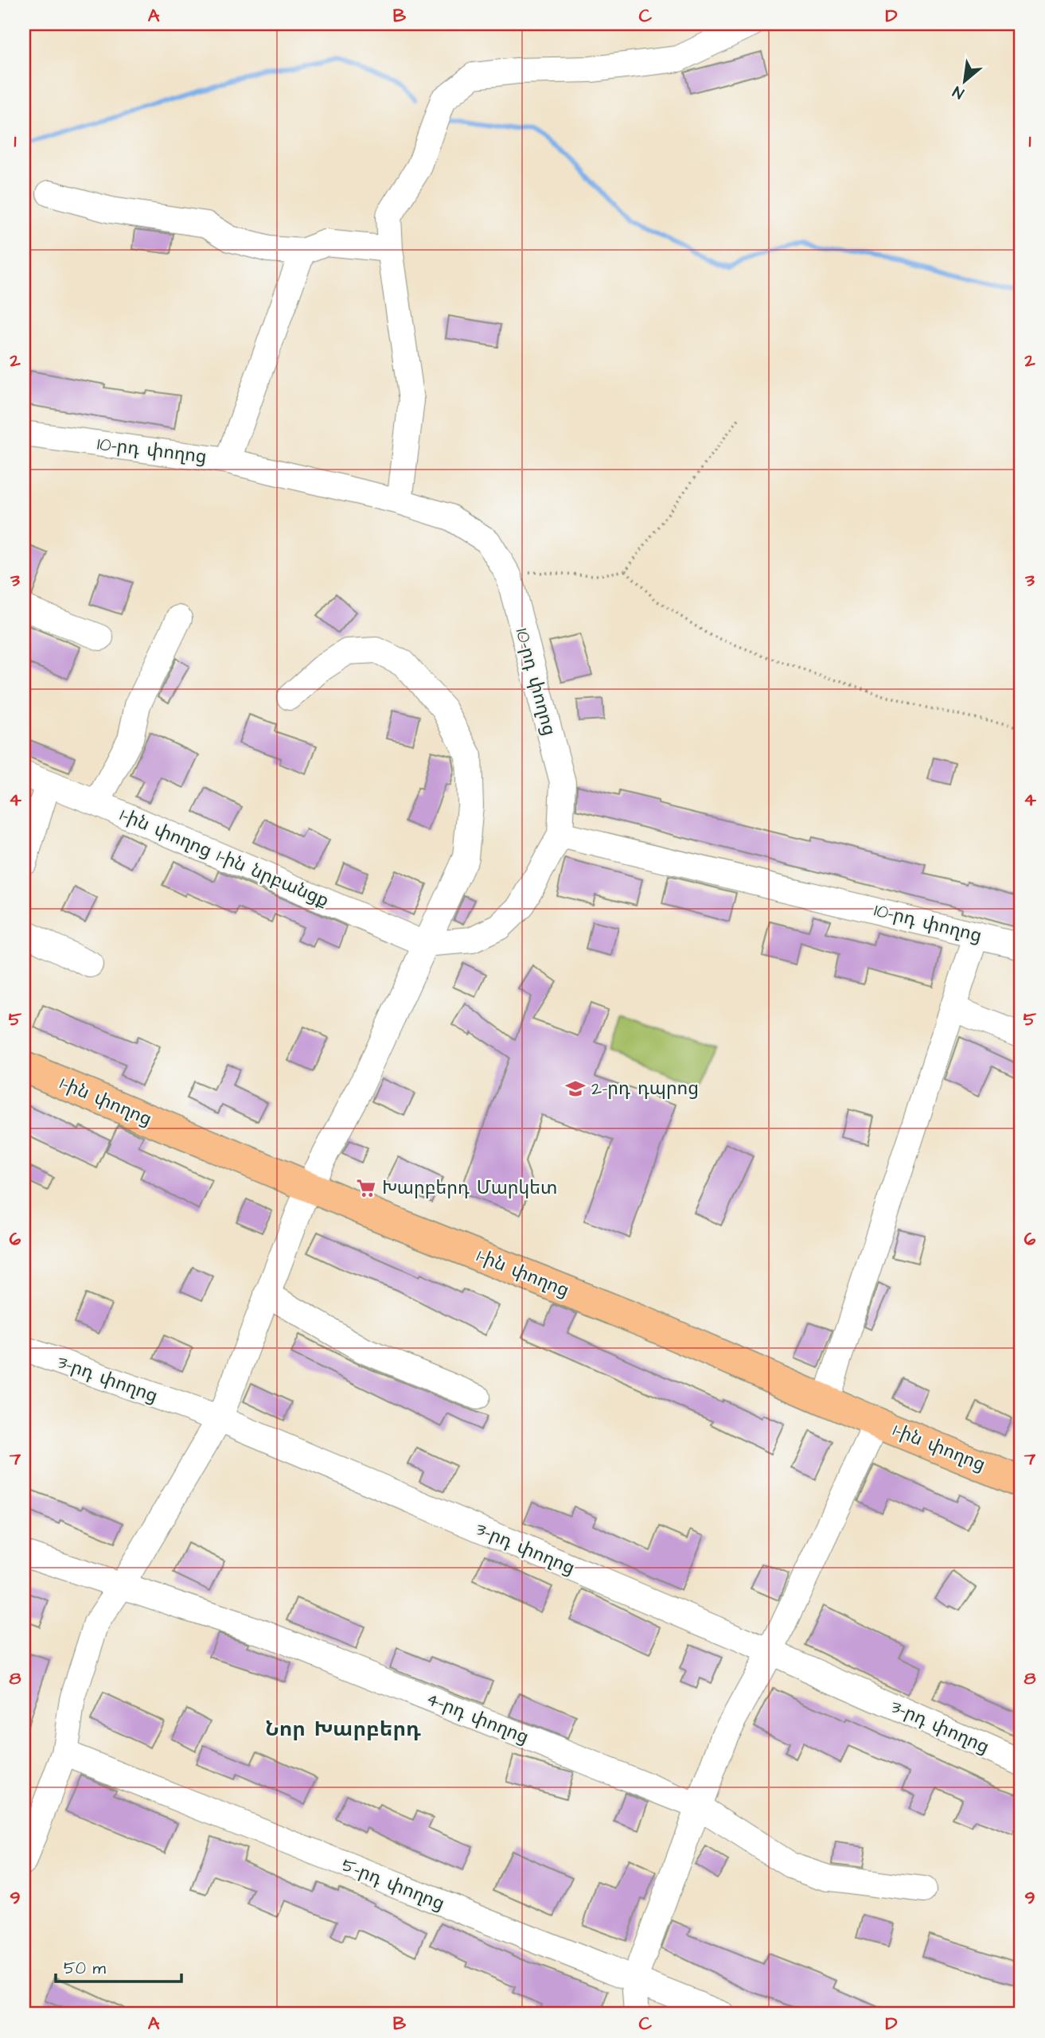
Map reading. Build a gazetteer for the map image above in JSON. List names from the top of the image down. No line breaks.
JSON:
{"streets":{"main road":["1-ին փողոց"],"street":["10-րդ փողոց","1-ին փողոց 1-ին նրբանցք","3-րդ փողոց","4-րդ փողոց","5-րդ փողոց"]},"districts":["Նոր Խարբերդ"],"places":{"school or university":["2-րդ դպրոց"],"supermarket":["Խարբերդ Մարկետ"]},"scale_bar":"50 m","north":"bottom left","grid":{"columns":["A","B","C","D"],"rows":["1","2","3","4","5","6","7","8","9"]}}
